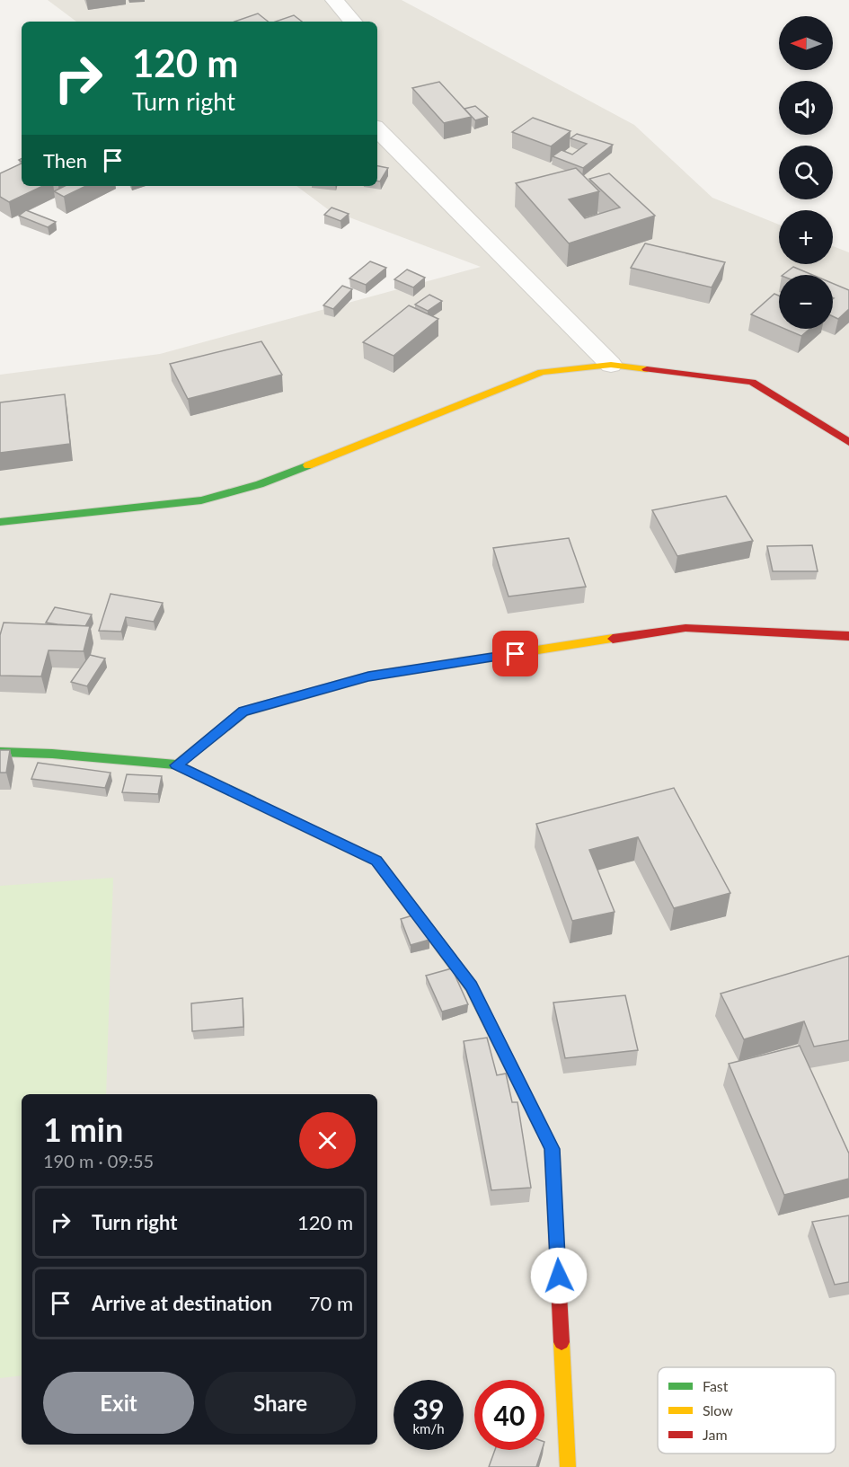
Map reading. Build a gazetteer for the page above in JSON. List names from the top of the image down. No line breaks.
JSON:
{"legend":["Fast","Slow","Jam"],"north":"left","page":{"map_buttons":["+","−"],"turn":["120 m","Turn right"],"then":"Then","heading":["1 min","190 m · 09:55"],"list":[{"name":"Turn right","value":"120 m"},{"name":"Arrive at destination","value":"70 m"}],"buttons":["Exit","Share"],"speed":"39 km/h","limit":"40"}}
